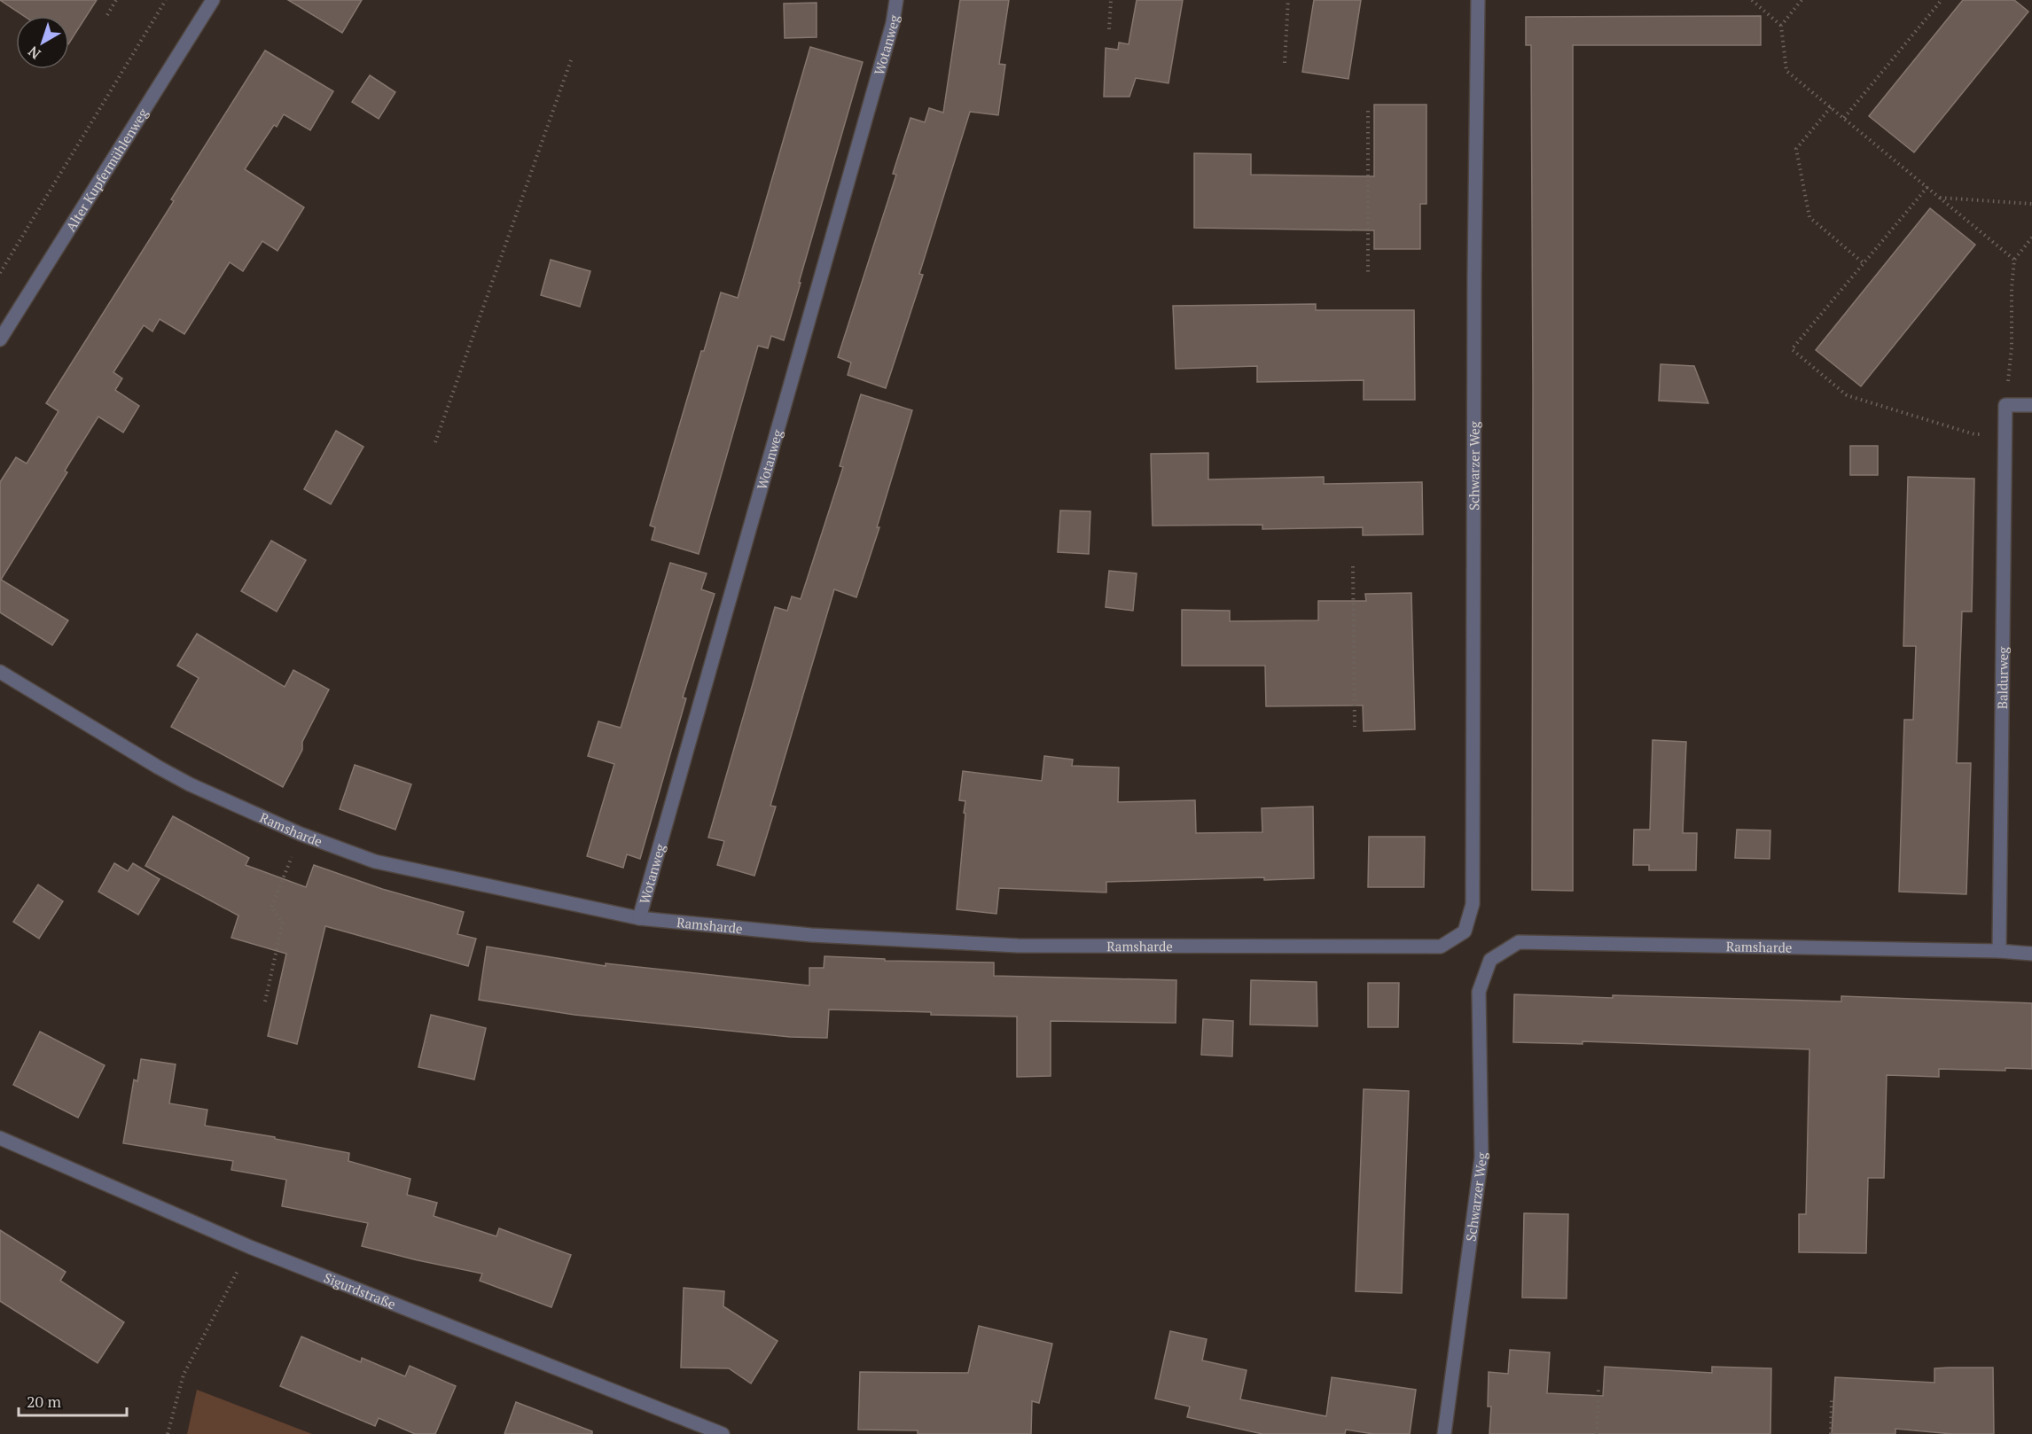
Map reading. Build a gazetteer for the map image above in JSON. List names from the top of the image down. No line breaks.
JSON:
{"streets":{"street":["Wotanweg","Alter Kupfermühlenweg","Schwarzer Weg","Baldurweg","Ramsharde","Sigurdstraße"]},"crossings":[["Wotanweg","Ramsharde"],["Schwarzer Weg","Ramsharde"],["Baldurweg","Ramsharde"]],"scale_bar":"20 m","north":"bottom left"}
